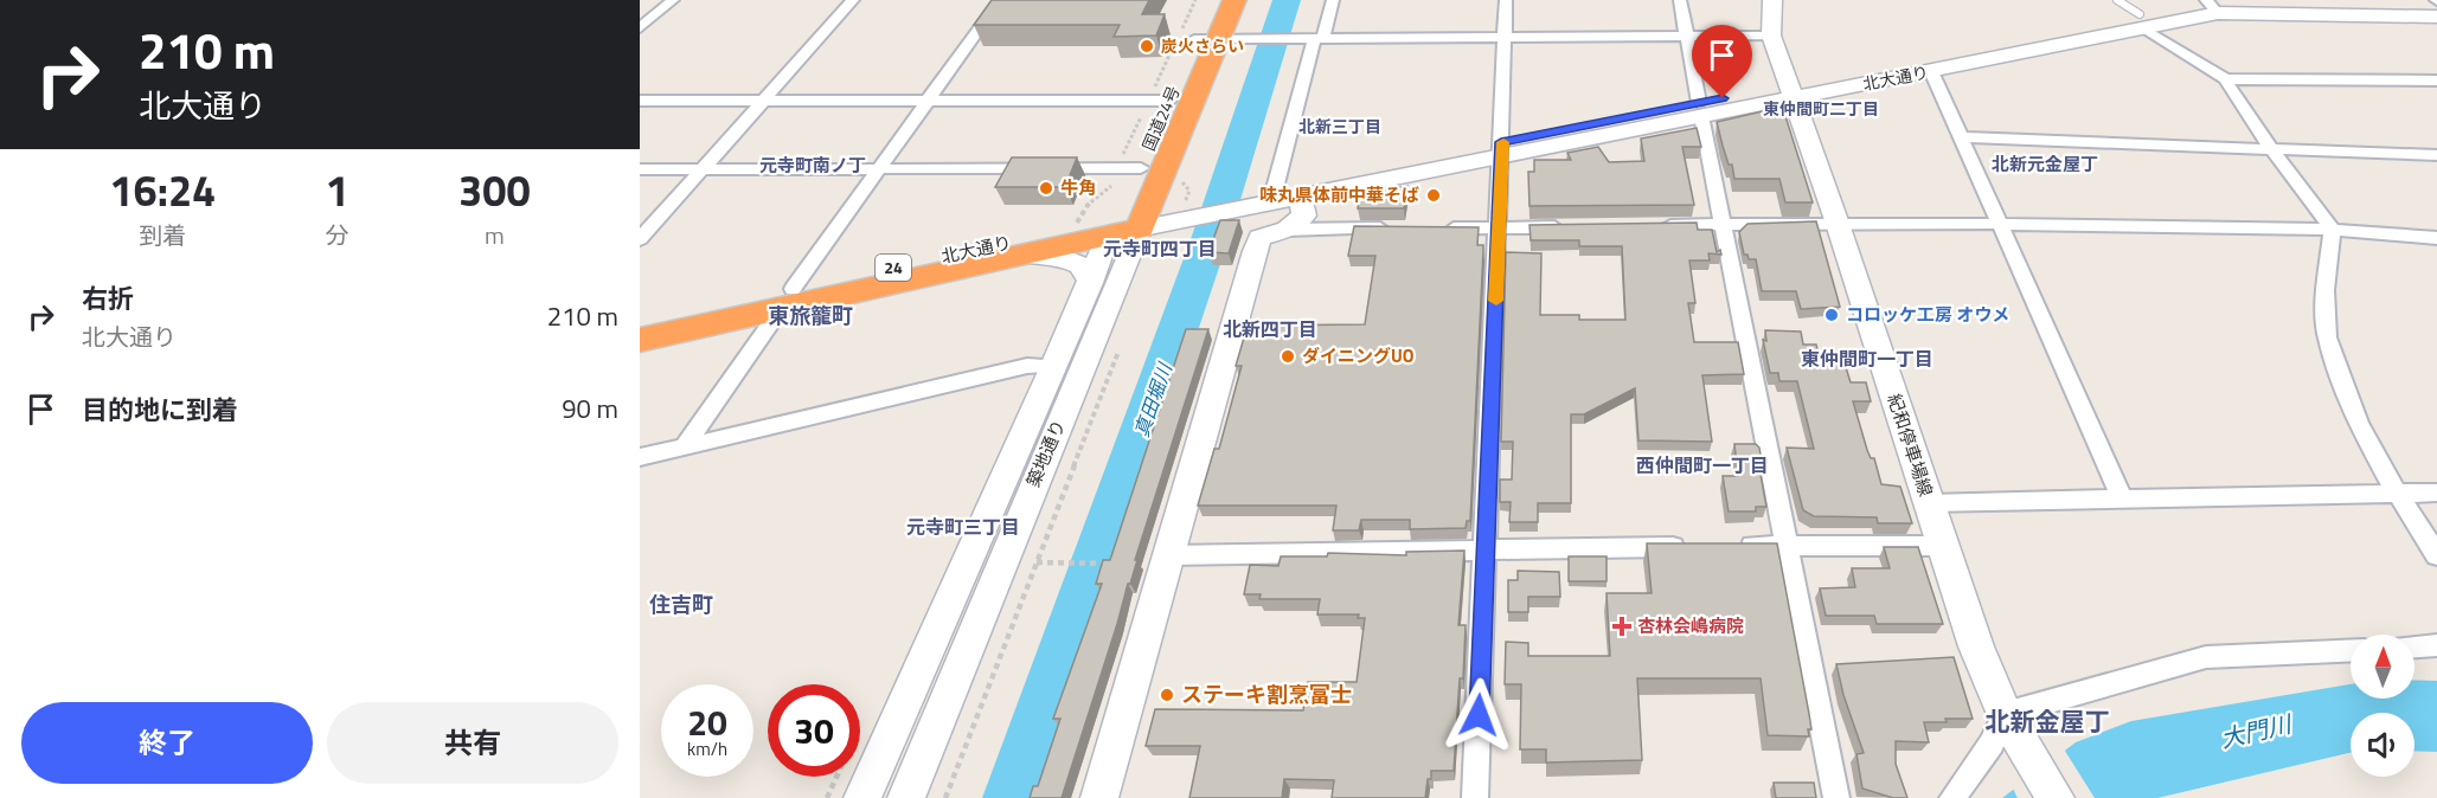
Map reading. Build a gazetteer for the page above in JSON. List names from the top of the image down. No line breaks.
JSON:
{"streets":{"highway":["北大通り","国道24号","24"],"street":["紀和停車場線","築地通り"]},"crossings":[["北大通り","国道24号"],["北大通り","紀和停車場線"],["北大通り","築地通り"],["国道24号","築地通り"]],"districts":["東仲間町二丁目","北新三丁目","北新元金屋丁","元寺町南ノ丁","元寺町四丁目","東旅籠町","北新四丁目","東仲間町一丁目","西仲間町一丁目","元寺町三丁目","住吉町","北新金屋丁"],"water":["真田堀川","大門川"],"places":{"other":["炭火さらい","牛角","味丸県体前中華そば","コロッケ工房 オウメ","ダイニングUO","ステーキ割烹富士"],"health":["杏林会嶋病院"]},"north":"top","page":{"turn":["210 m","北大通り"],"eta":["16:24","到着","1","分","300","m"],"list":[{"name":"右折","note":"北大通り","value":"210 m"},{"name":"目的地に到着","value":"90 m"}],"speed":"20 km/h","limit":"30","buttons":["終了","共有"]}}
